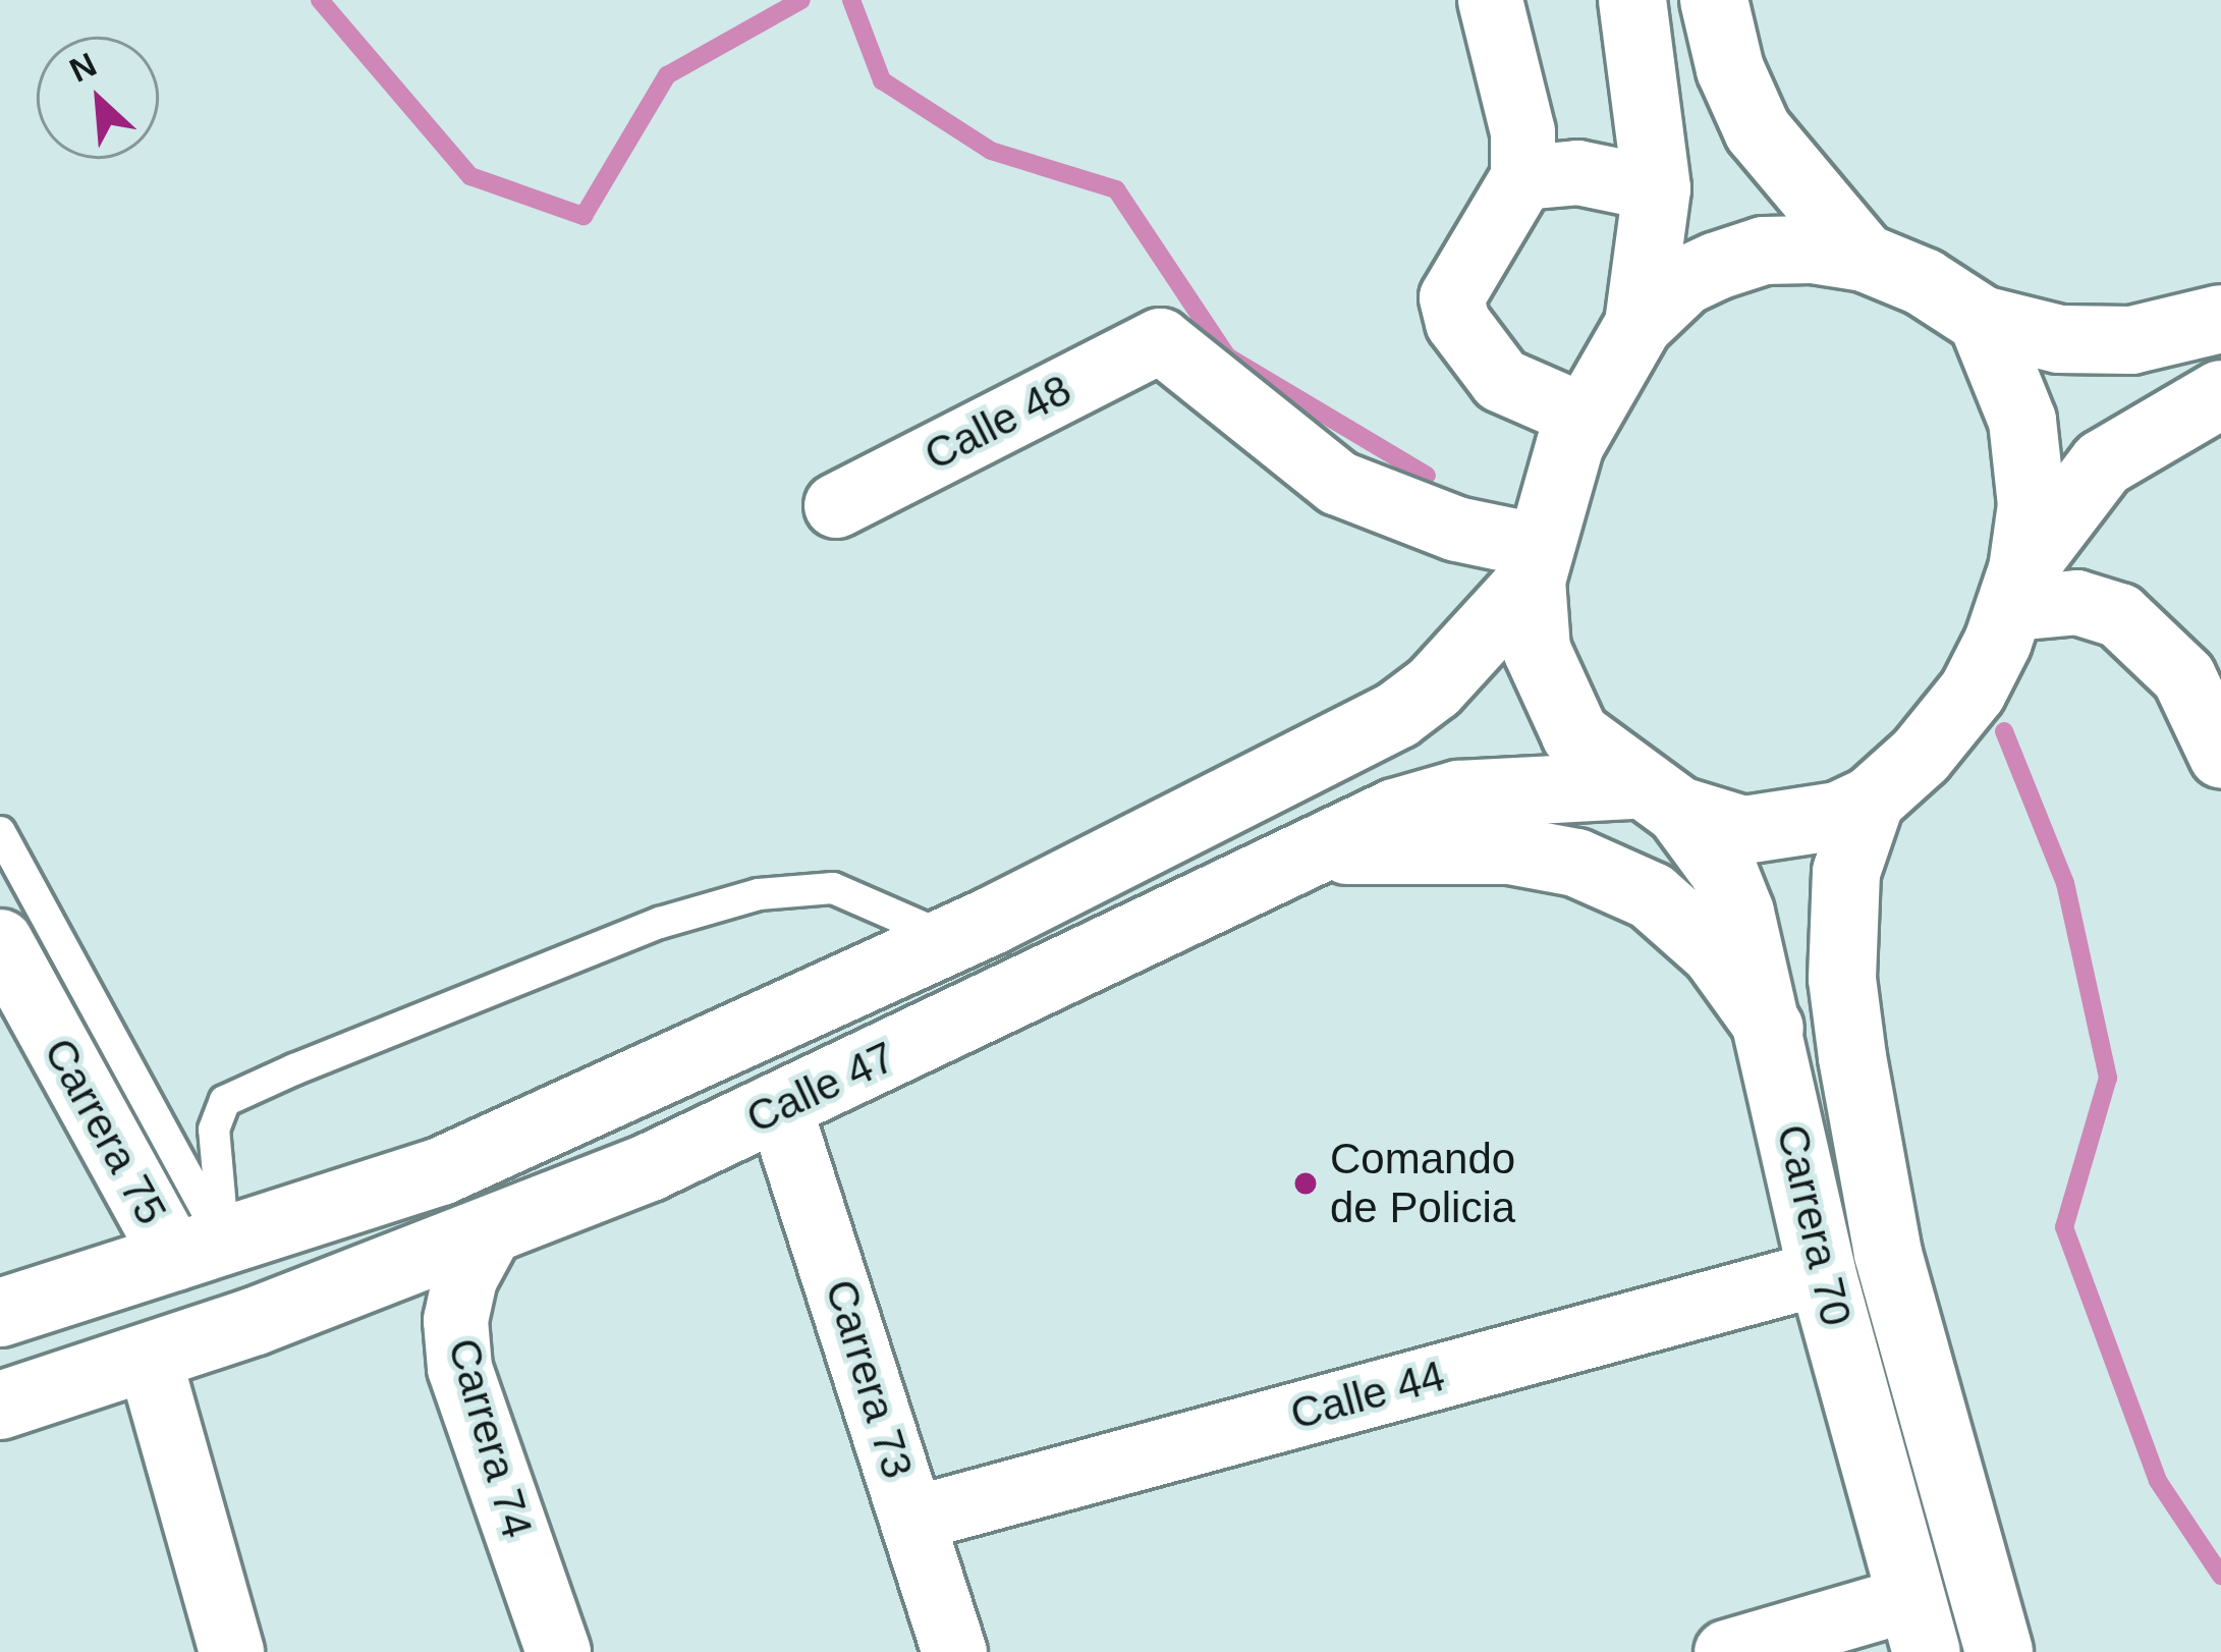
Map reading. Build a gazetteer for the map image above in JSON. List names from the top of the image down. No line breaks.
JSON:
{"streets":{"main road":["Calle 47","Carrera 70"],"street":["Calle 48","Carrera 75","Carrera 73","Calle 44","Carrera 74"]},"crossings":[["Calle 48","Calle 47"],["Calle 47","Carrera 75"],["Calle 47","Carrera 70"],["Calle 47","Carrera 73"],["Calle 47","Carrera 74"],["Carrera 70","Calle 44"],["Carrera 73","Calle 44"]],"places":["Comando de Policia"],"north":"top left"}
